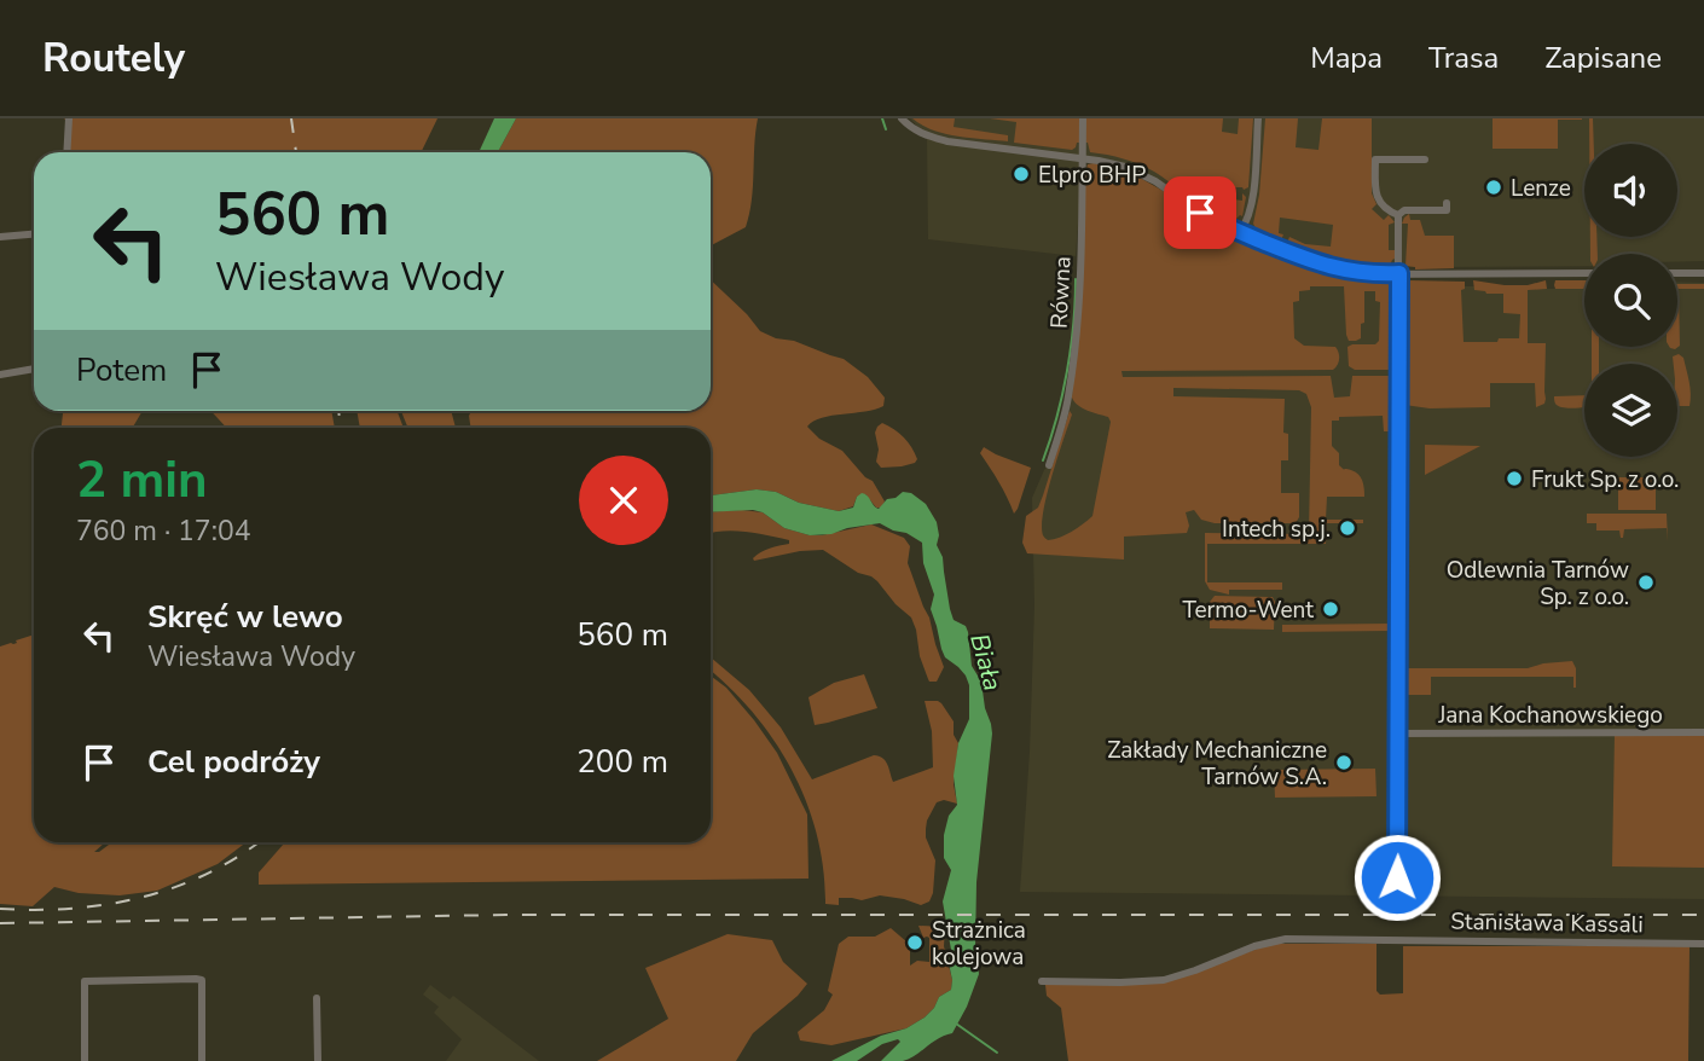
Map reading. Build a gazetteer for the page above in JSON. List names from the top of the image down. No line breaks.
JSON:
{"streets":{"street":["Równa","Jana Kochanowskiego","Stanisława Kassali"]},"water":["Biała"],"places":["Elpro BHP","Lenze","Frukt Sp. z o.o.","Intech sp.j.","Odlewnia Tarnów Sp. z o.o.","Termo-Went","Zakłady Mechaniczne Tarnów S.A.","Strażnica kolejowa"],"page":{"header":"Routely","nav":["Mapa","Trasa","Zapisane"],"turn":["560 m","Wiesława Wody"],"then":"Potem","heading":["2 min","760 m · 17:04"],"list":[{"name":"Skręć w lewo","note":"Wiesława Wody","value":"560 m"},{"name":"Cel podróży","value":"200 m"}]}}
